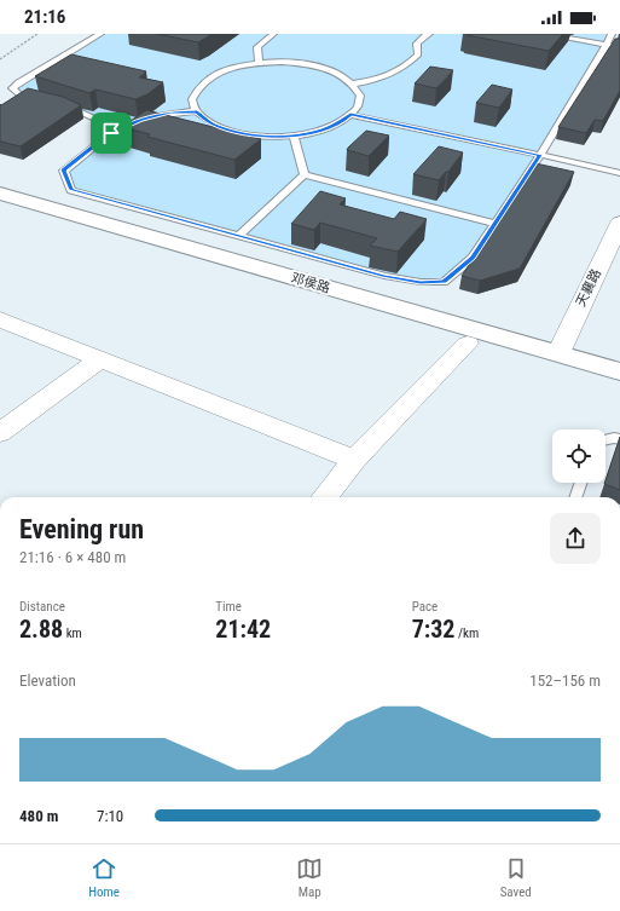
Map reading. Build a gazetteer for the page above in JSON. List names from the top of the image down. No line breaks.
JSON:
{"streets":{"street":["邓侯路","天襄路"]},"crossings":[["邓侯路","天襄路"]],"page":{"status":"21:16","heading":["Evening run","21:16 · 6 × 480 m"],"stats":[["Distance","2.88 km"],["Time","21:42"],["Pace","7:32 /km"]],"chart":["Elevation","152–156 m"],"list":[{"name":"480 m","note":"7:10"}],"tabs":["Home","Map","Saved"]}}
